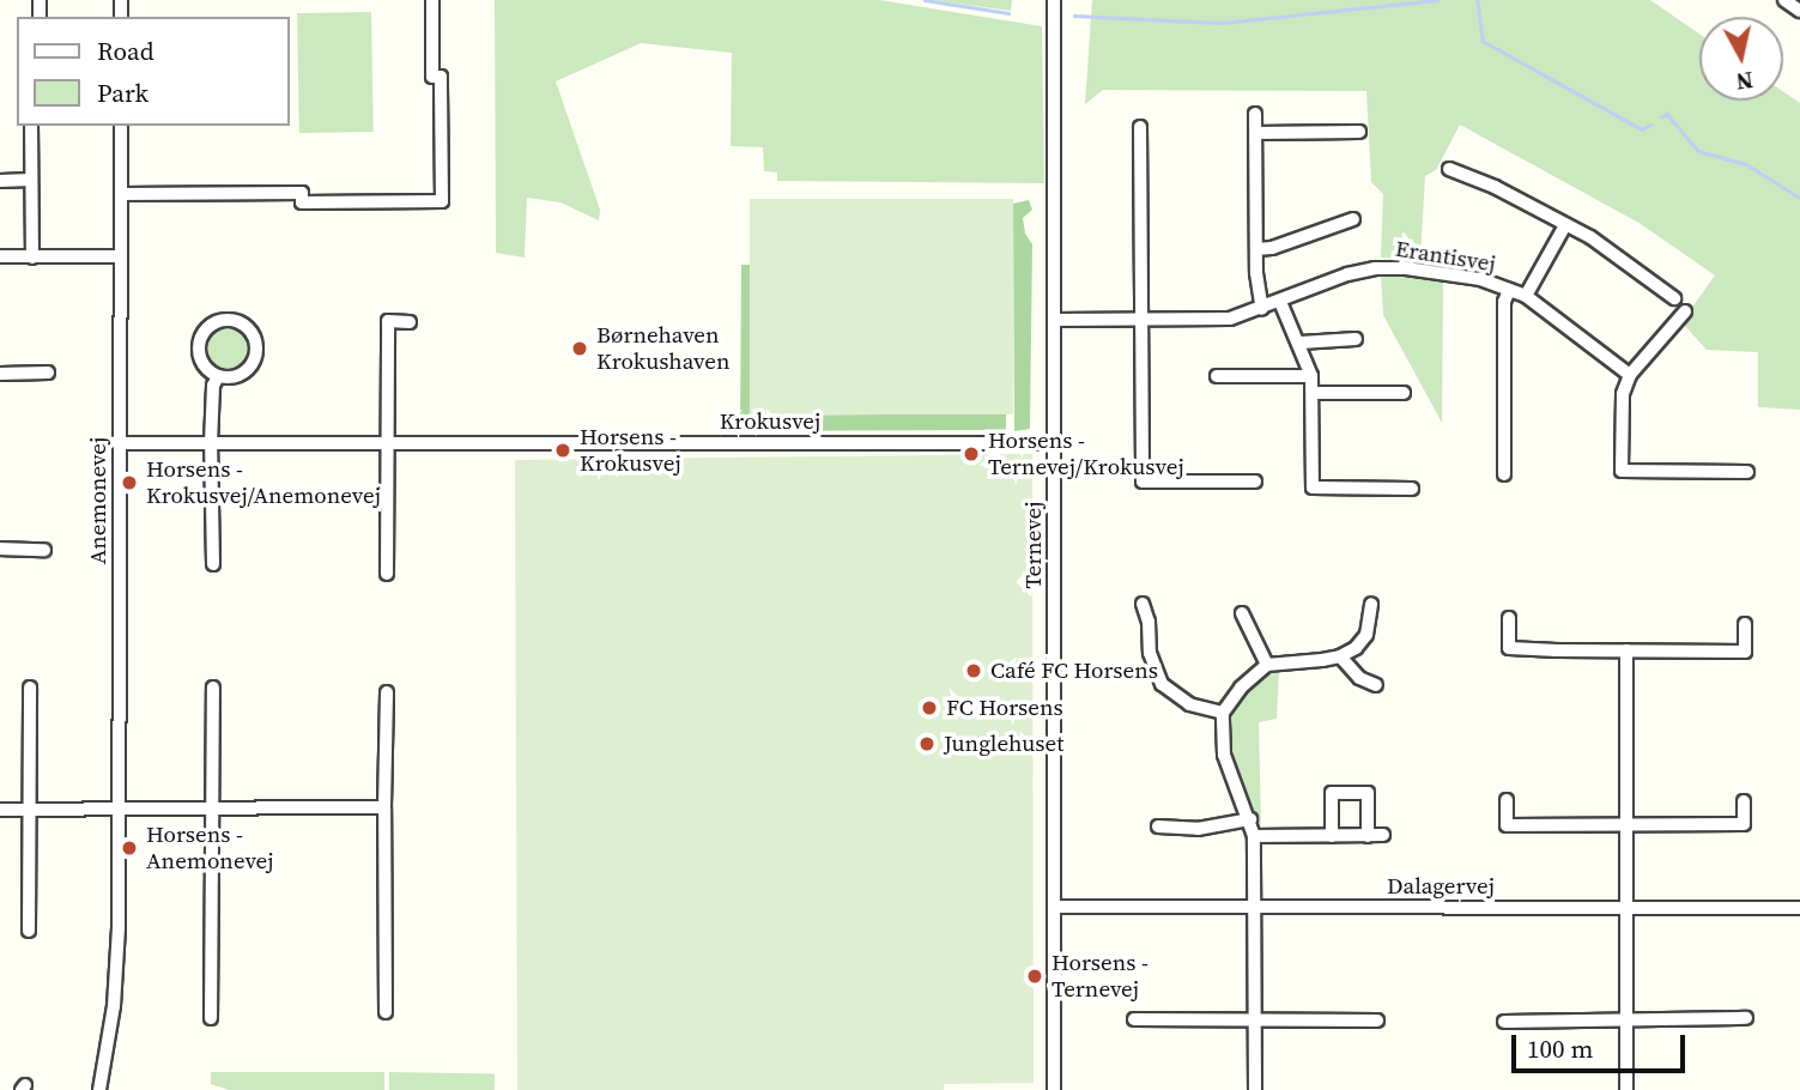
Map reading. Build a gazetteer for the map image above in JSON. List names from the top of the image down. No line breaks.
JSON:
{"streets":{"street":["Erantisvej","Krokusvej","Anemonevej","Ternevej","Dalagervej"]},"crossings":[["Erantisvej","Ternevej"],["Krokusvej","Anemonevej"],["Krokusvej","Ternevej"],["Ternevej","Dalagervej"]],"places":["Børnehaven Krokushaven","Horsens - Krokusvej","Horsens - Ternevej/Krokusvej","Horsens - Krokusvej/Anemonevej","Café FC Horsens","FC Horsens","Junglehuset","Horsens - Anemonevej","Horsens - Ternevej"],"legend":["Road","Park"],"scale_bar":"100 m","north":"bottom"}
